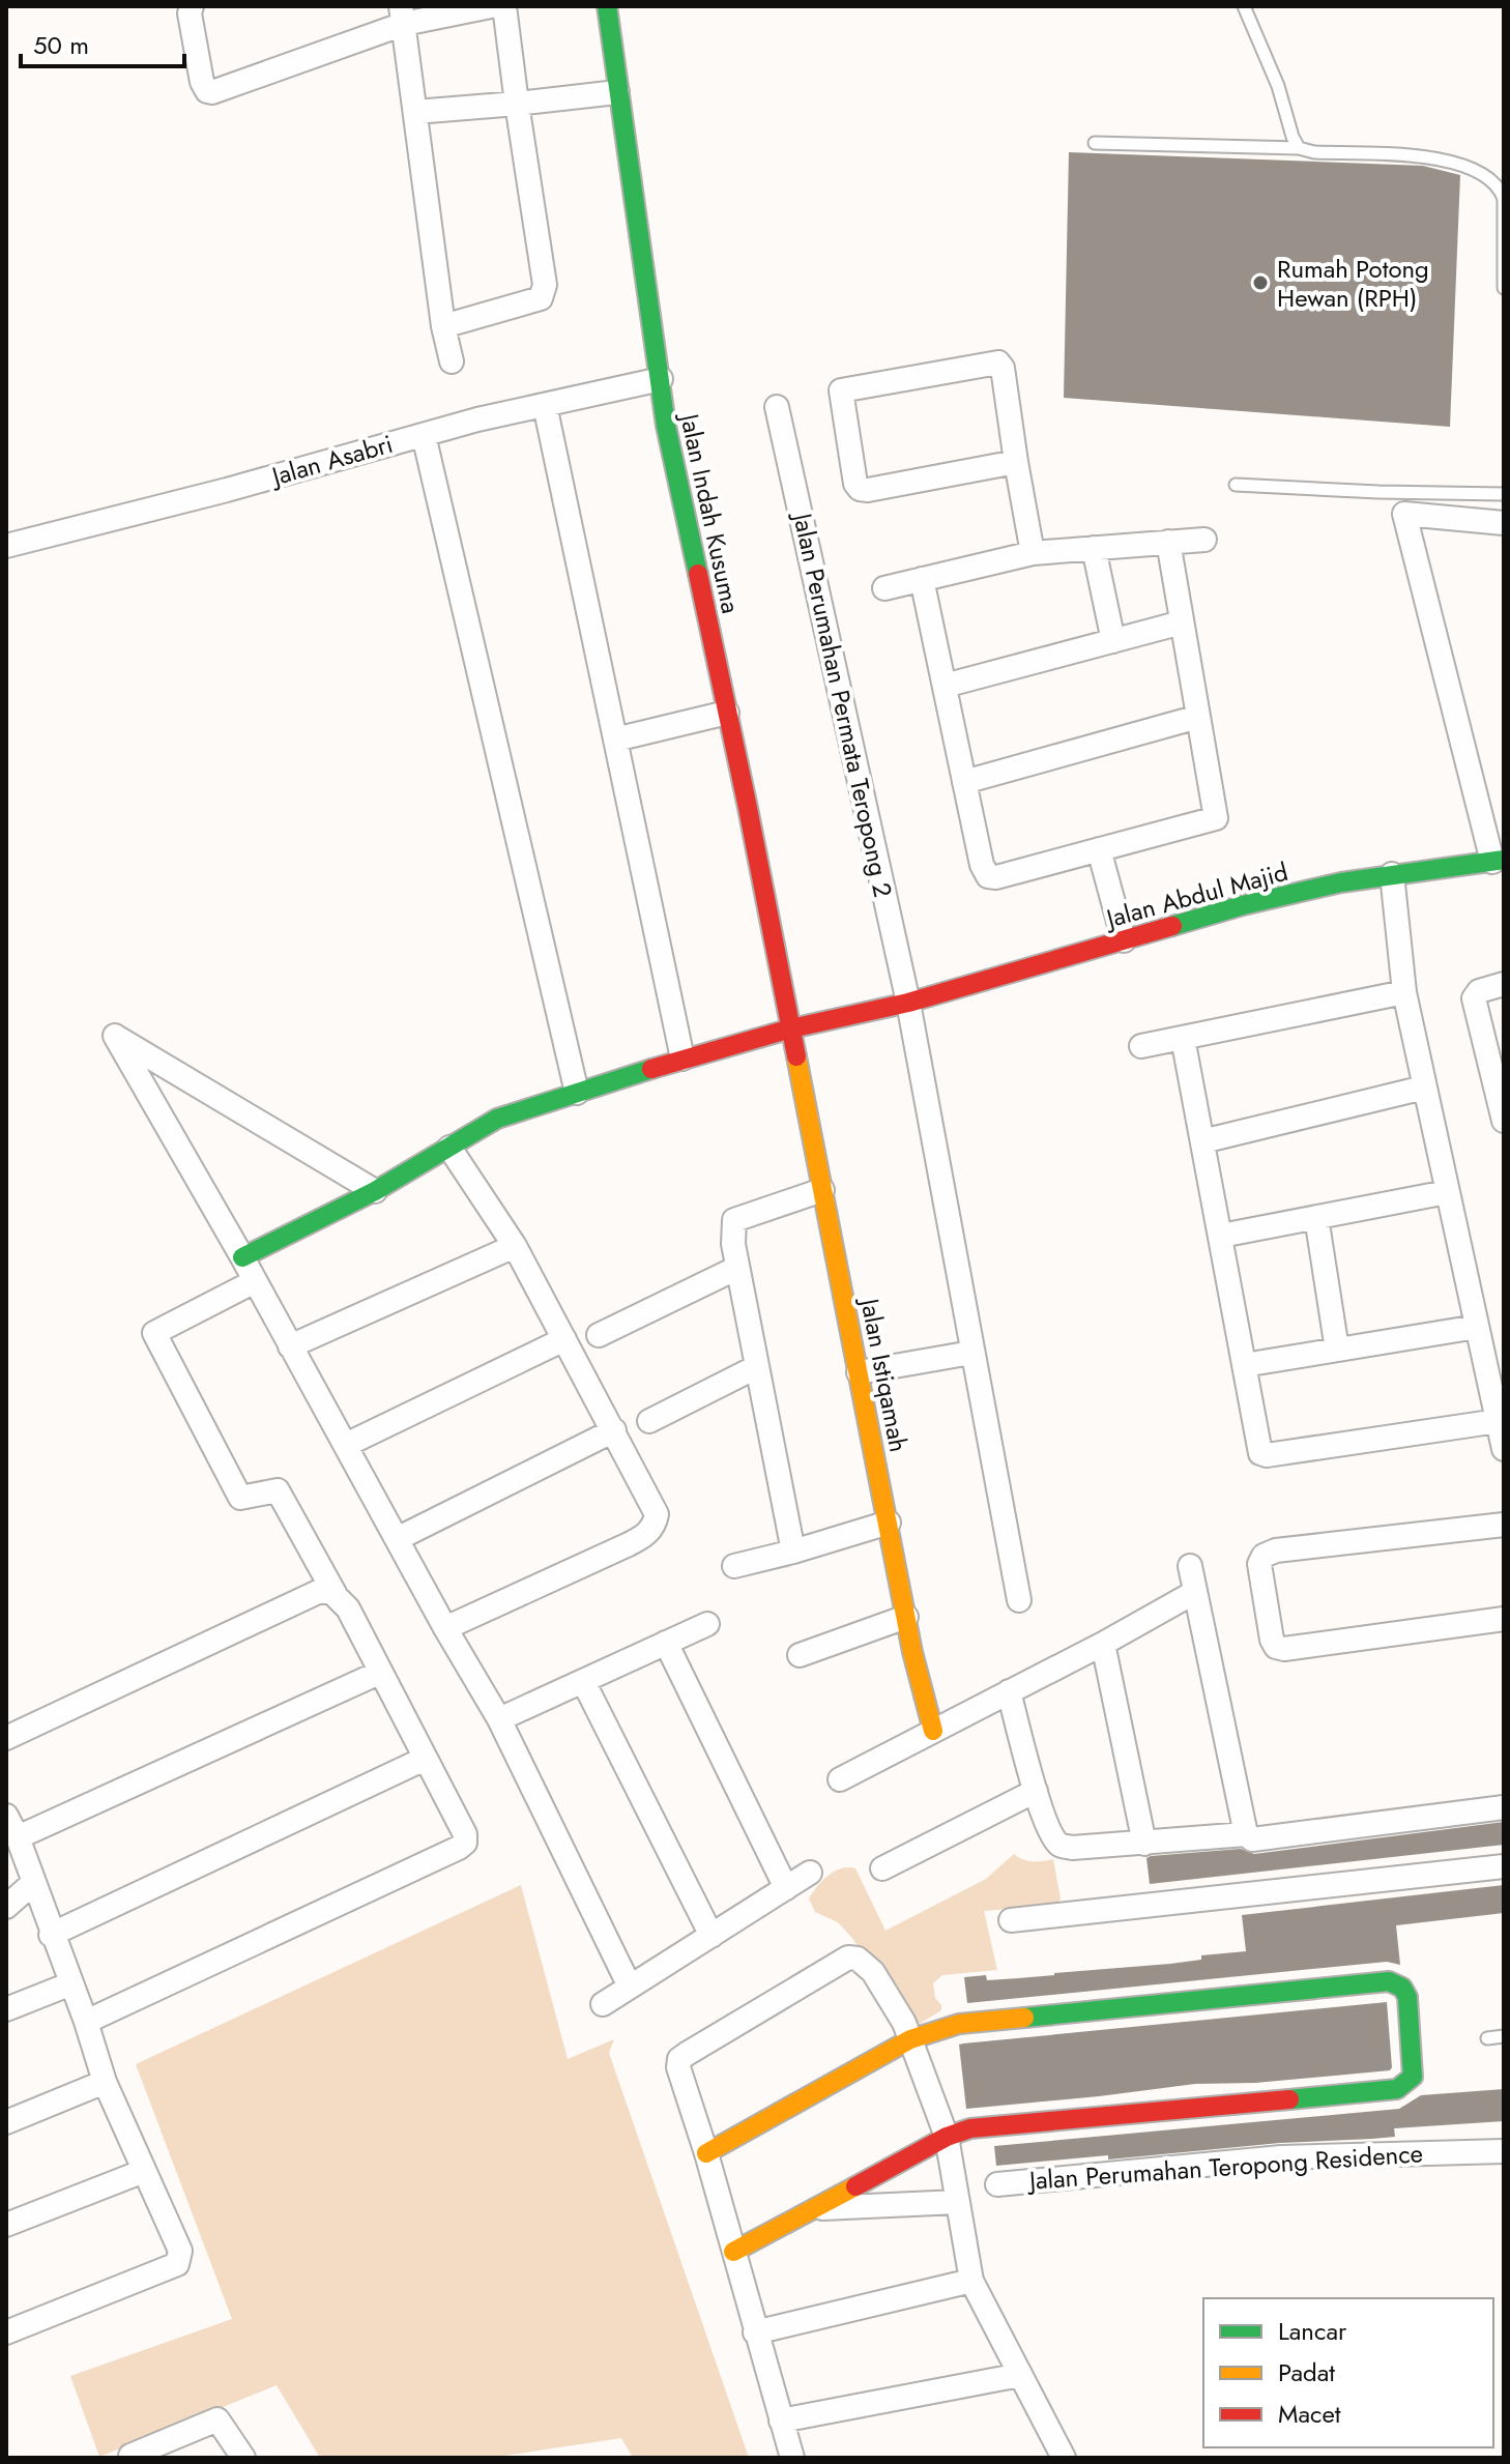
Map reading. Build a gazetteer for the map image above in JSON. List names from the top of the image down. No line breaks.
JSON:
{"streets":{"street":["Jalan Asabri","Jalan Indah Kusuma","Jalan Perumahan Permata Teropong 2","Jalan Abdul Majid","Jalan Istiqamah","Jalan Perumahan Teropong Residence"]},"crossings":[["Jalan Asabri","Jalan Indah Kusuma"],["Jalan Indah Kusuma","Jalan Abdul Majid"],["Jalan Indah Kusuma","Jalan Istiqamah"],["Jalan Perumahan Permata Teropong 2","Jalan Abdul Majid"],["Jalan Abdul Majid","Jalan Istiqamah"]],"places":["Rumah Potong Hewan (RPH)"],"legend":["Lancar","Padat","Macet"],"scale_bar":"50 m"}
